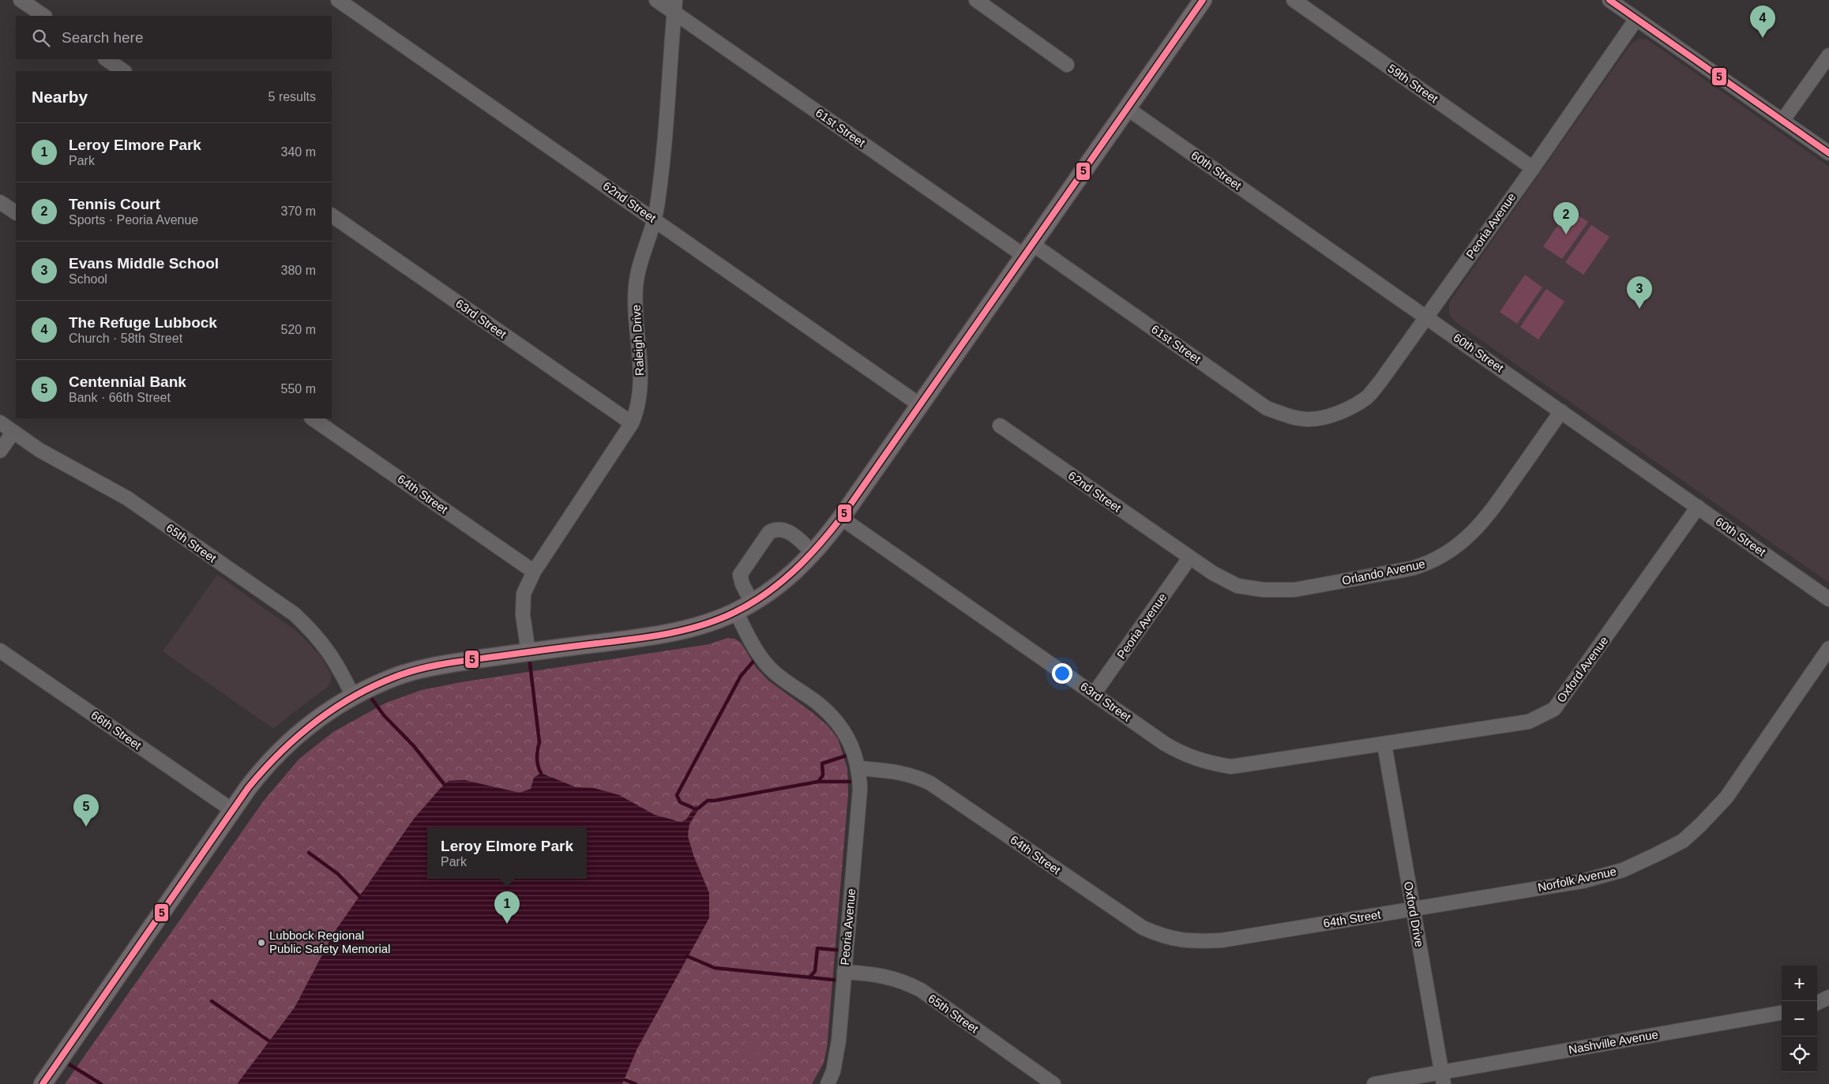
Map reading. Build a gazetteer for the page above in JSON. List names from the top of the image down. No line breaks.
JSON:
{"streets":{"street":["59th Street","61st Street","60th Street","62nd Street","Peoria Avenue","63rd Street","Raleigh Drive","64th Street","65th Street","Orlando Avenue","Oxford Avenue","66th Street","Norfolk Avenue","Oxford Drive","Nashville Avenue"]},"crossings":[["59th Street","Peoria Avenue"],["61st Street","Peoria Avenue"],["61st Street","Raleigh Drive"],["60th Street","Peoria Avenue"],["60th Street","Orlando Avenue"],["60th Street","Oxford Avenue"],["62nd Street","Peoria Avenue"],["62nd Street","Raleigh Drive"],["62nd Street","Orlando Avenue"],["Peoria Avenue","63rd Street"],["Peoria Avenue","64th Street"],["Peoria Avenue","65th Street"],["Peoria Avenue","Orlando Avenue"],["63rd Street","Raleigh Drive"],["63rd Street","Oxford Avenue"],["63rd Street","Oxford Drive"],["Raleigh Drive","64th Street"],["64th Street","Norfolk Avenue"],["64th Street","Oxford Drive"],["Oxford Avenue","Oxford Drive"],["Norfolk Avenue","Oxford Drive"],["Oxford Drive","Nashville Avenue"]],"places":["Lubbock Regional Public Safety Memorial"],"lines":["transit line 5"],"page":{"pins":["4","2","3","5","1"],"search":"Search here","heading":["Nearby","5 results"],"list":[{"mark":"1","name":"Leroy Elmore Park","note":"Park","value":"340 m"},{"mark":"2","name":"Tennis Court","note":"Sports · Peoria Avenue","value":"370 m"},{"mark":"3","name":"Evans Middle School","note":"School","value":"380 m"},{"mark":"4","name":"The Refuge Lubbock","note":"Church · 58th Street","value":"520 m"},{"mark":"5","name":"Centennial Bank","note":"Bank · 66th Street","value":"550 m"}],"popup":["Leroy Elmore Park","Park"],"map_buttons":["+","−"]}}
